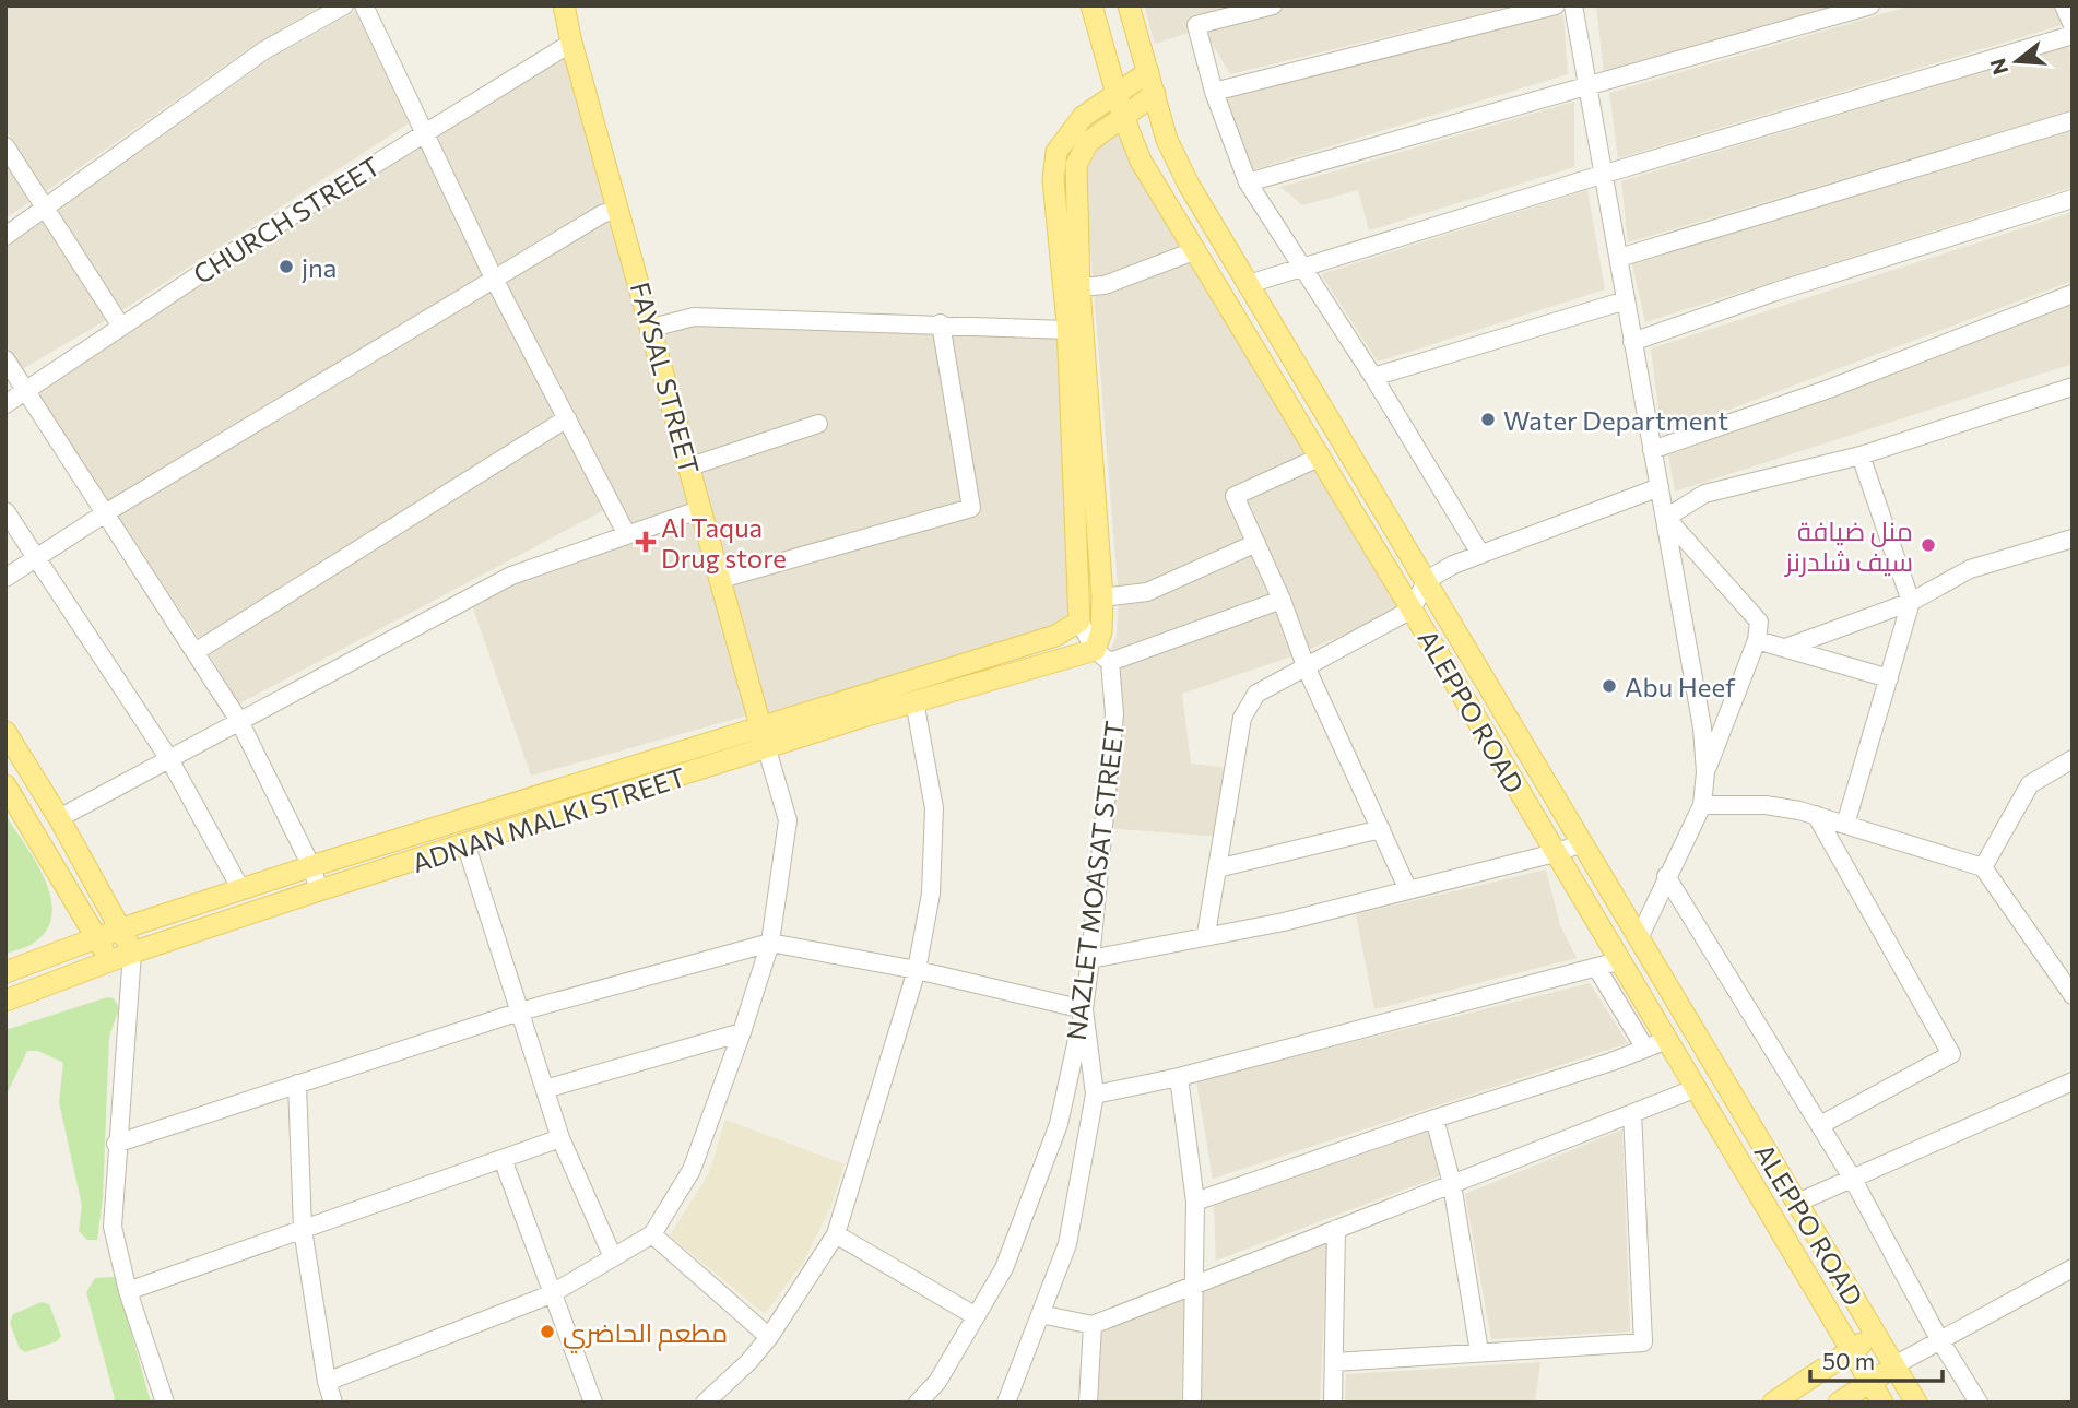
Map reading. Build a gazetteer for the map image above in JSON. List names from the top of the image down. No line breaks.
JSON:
{"streets":{"main road":["FAYSAL STREET","ALEPPO ROAD","ADNAN MALKI STREET","NAZLET MOASAT STREET"],"street":["CHURCH STREET"]},"crossings":[["CHURCH STREET","FAYSAL STREET"],["FAYSAL STREET","ADNAN MALKI STREET"],["ALEPPO ROAD","NAZLET MOASAT STREET"],["ADNAN MALKI STREET","NAZLET MOASAT STREET"]],"places":{"other":["jna","Water Department","منل ضيافة سيف شلدرنز","Abu Heef","مطعم الحاضري"],"health":["Al Taqua Drug store"]},"scale_bar":"50 m","north":"left"}
